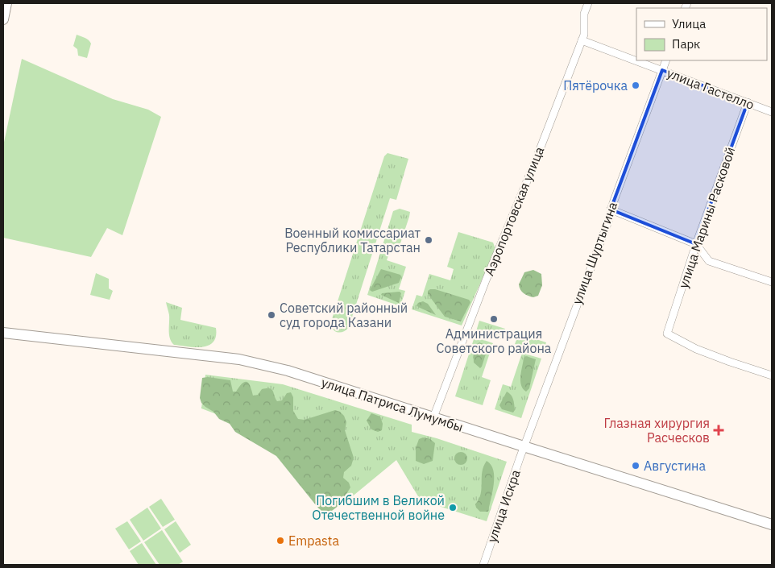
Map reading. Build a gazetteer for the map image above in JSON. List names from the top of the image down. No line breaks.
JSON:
{"streets":{"main road":["улица Патриса Лумумбы"],"street":["улица Гастелло","Аэропортовская улица","улица Марины Расковой","улица Шуртыгина","улица Искра"]},"crossings":[["улица Гастелло","Аэропортовская улица"],["улица Гастелло","улица Марины Расковой"],["улица Гастелло","улица Шуртыгина"],["Аэропортовская улица","улица Патриса Лумумбы"],["улица Шуртыгина","улица Патриса Лумумбы"],["улица Шуртыгина","улица Искра"],["улица Патриса Лумумбы","улица Искра"]],"places":{"other":["Пятёрочка","Военный комиссариат Республики Татарстан","Советский районный суд города Казани","Администрация Советского района","Августина","Погибшим в Великой Отечественной войне","Empasta"],"health":["Глазная хирургия Расческов"]},"legend":["Улица","Парк"]}
